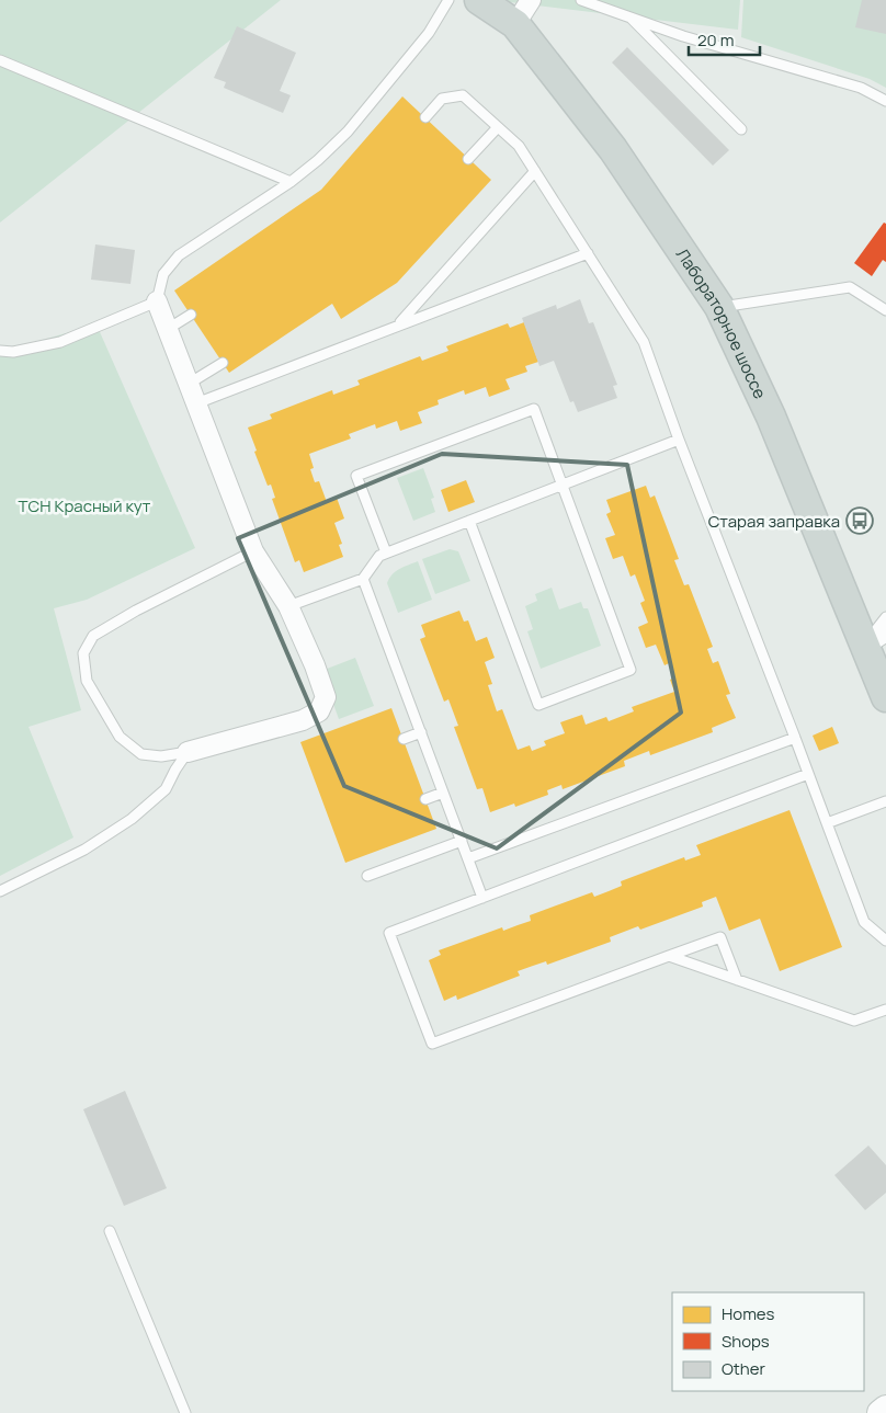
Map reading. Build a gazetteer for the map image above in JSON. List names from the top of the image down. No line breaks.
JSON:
{"streets":{"main road":["Лабораторное шоссе"]},"parks":["ТСН Красный кут"],"places":{"bus stop":["Старая заправка"]},"legend":["Homes","Shops","Other"],"scale_bar":"20 m"}
